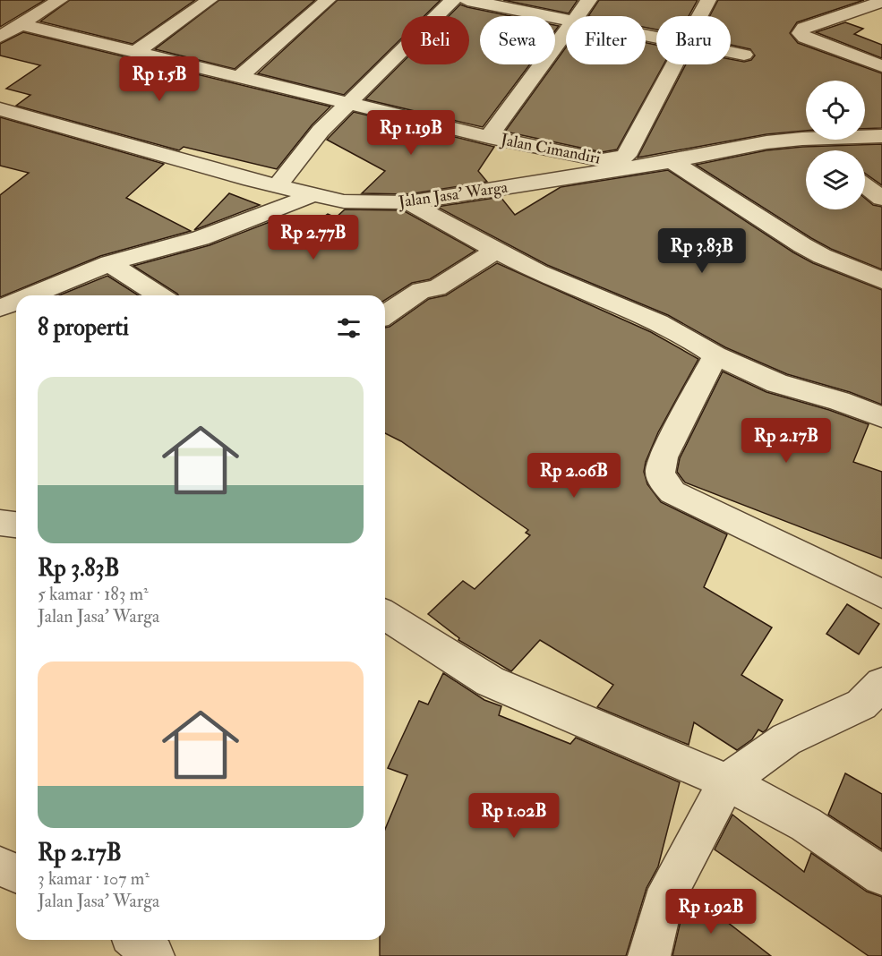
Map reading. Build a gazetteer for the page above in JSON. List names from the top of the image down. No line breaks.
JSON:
{"streets":{"street":["Jalan Cimandiri","Jalan Jasa' Warga"]},"page":{"chip":["Beli","Sewa","Filter","Baru"],"price":["Rp 1.5B","Rp 1.19B","Rp 2.77B","Rp 3.83B","Rp 2.17B","Rp 2.06B","Rp 1.02B","Rp 1.92B"],"heading":"8 properti","list":[{"name":"Rp 3.83B","note":"5 kamar · 183 m² · Jalan Jasa' Warga"},{"name":"Rp 2.17B","note":"3 kamar · 107 m² · Jalan Jasa' Warga"}]}}
